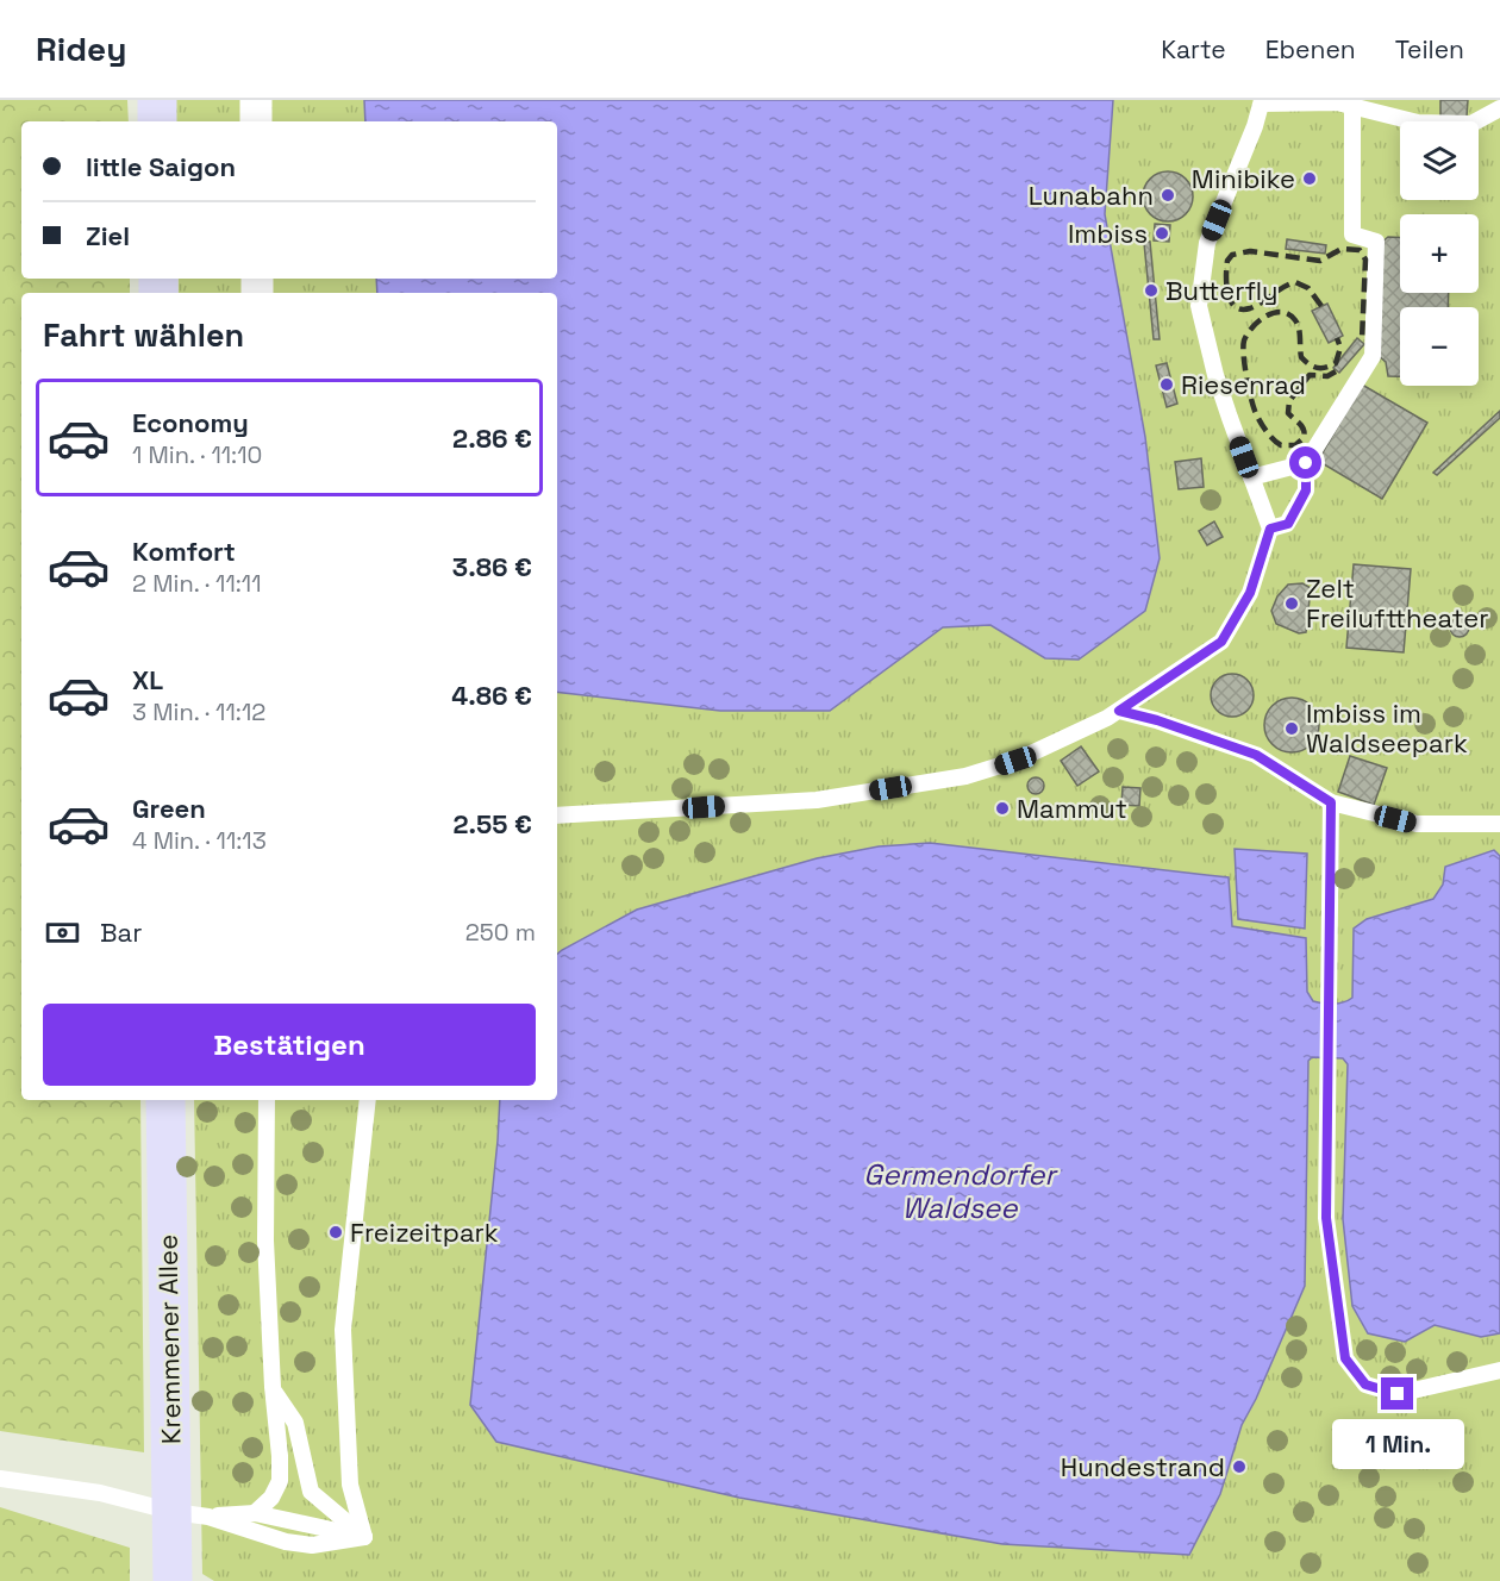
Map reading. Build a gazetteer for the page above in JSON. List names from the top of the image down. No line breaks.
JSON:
{"streets":{"main road":["Kremmener Allee"]},"water":["Germendorfer Waldsee"],"places":["Minibike","Lunabahn","Imbiss","Butterfly","Riesenrad","Zelt Freilufttheater","Imbiss im Waldseepark","Mammut","Freizeitpark","Hundestrand"],"page":{"header":"Ridey","nav":["Karte","Ebenen","Teilen"],"map_buttons":["+","−"],"banner":["little Saigon","Ziel"],"heading":"Fahrt wählen","list":[{"name":"Economy","note":"1 Min. · 11:10","value":"2.86 €"},{"name":"Komfort","note":"2 Min. · 11:11","value":"3.86 €"},{"name":"XL","note":"3 Min. · 11:12","value":"4.86 €"},{"name":"Green","note":"4 Min. · 11:13","value":"2.55 €"}],"pay":["Bar","250 m"],"buttons":"Bestätigen","bubble":"1 Min."}}
